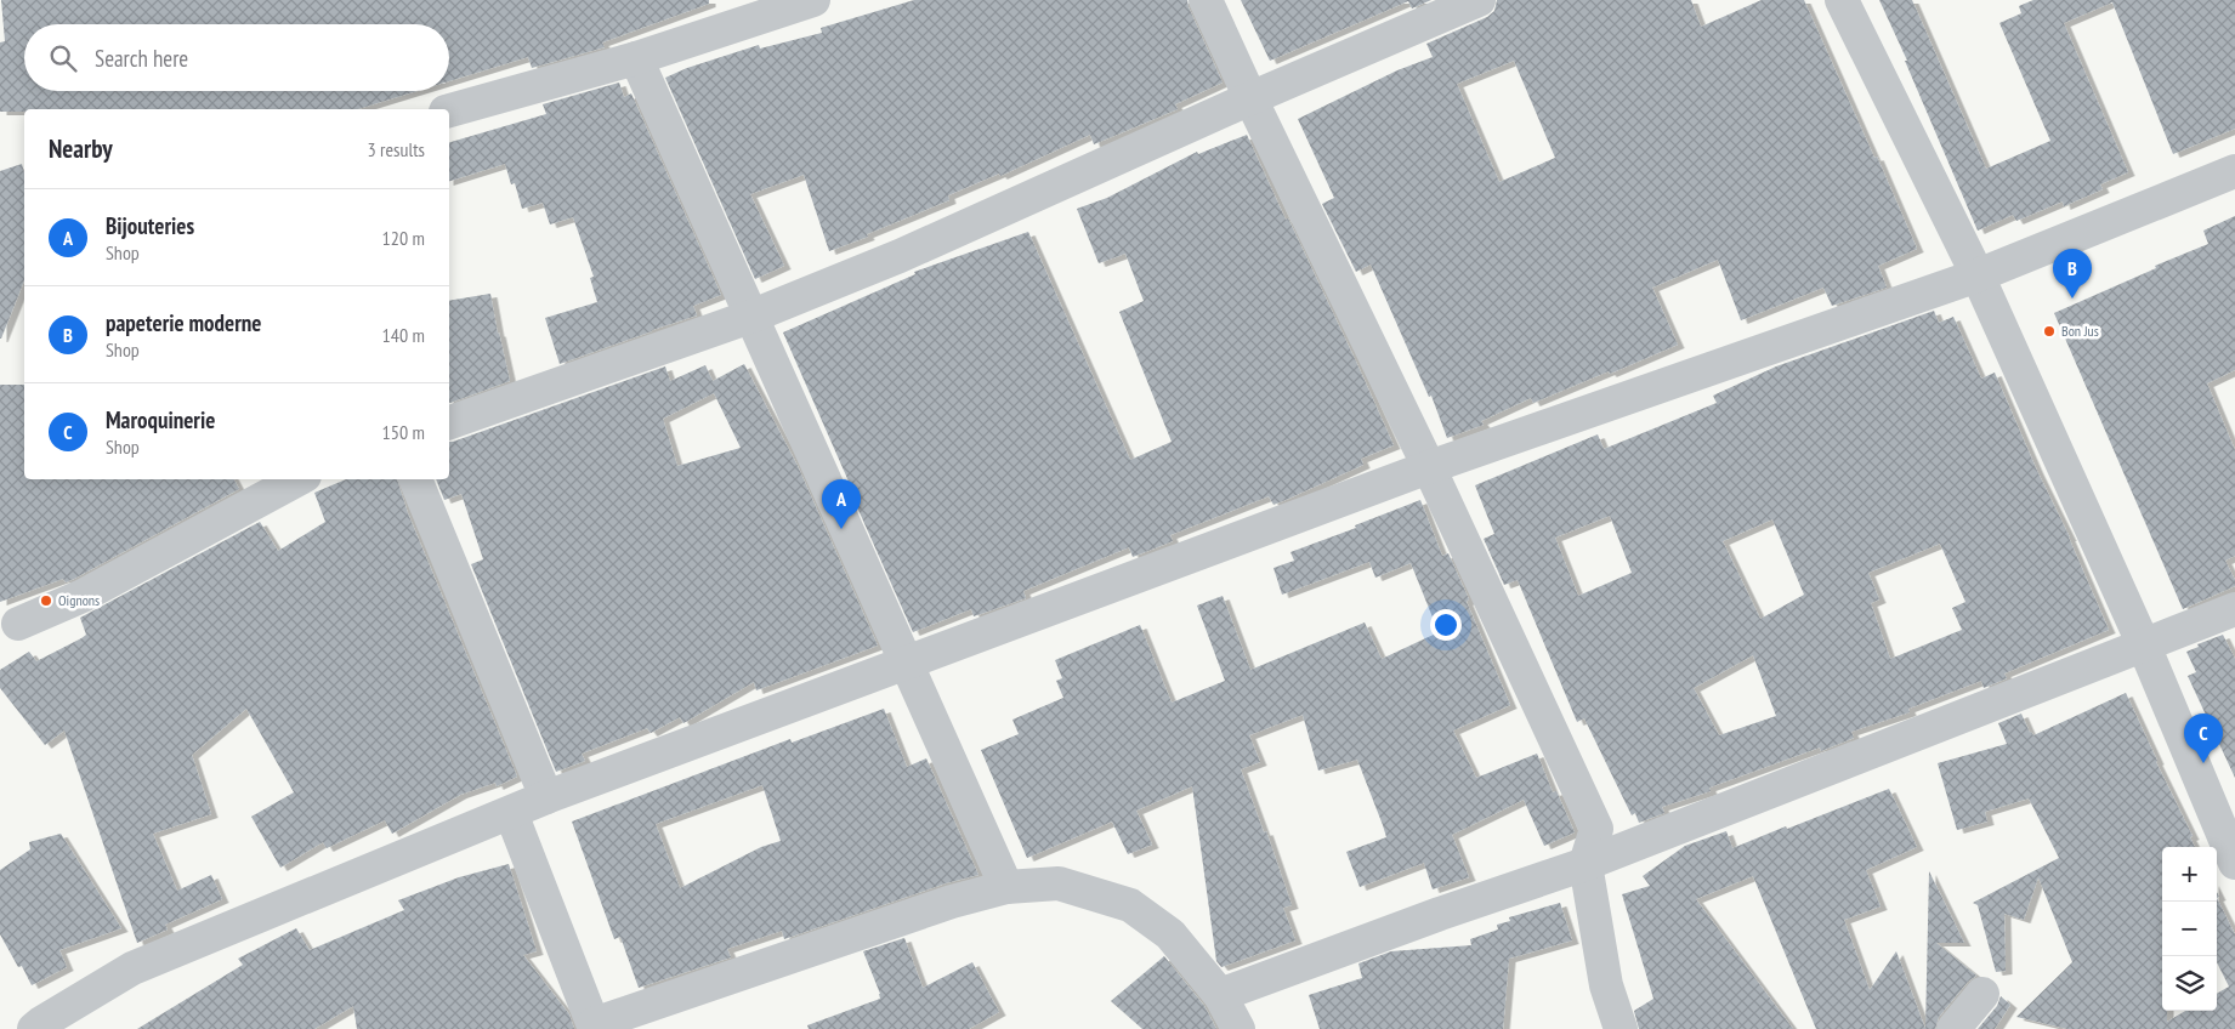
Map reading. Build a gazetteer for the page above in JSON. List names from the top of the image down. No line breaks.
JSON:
{"places":["Bon Jus","Oignons"],"page":{"search":"Search here","heading":["Nearby","3 results"],"list":[{"mark":"A","name":"Bijouteries","note":"Shop","value":"120 m"},{"mark":"B","name":"papeterie moderne","note":"Shop","value":"140 m"},{"mark":"C","name":"Maroquinerie","note":"Shop","value":"150 m"}],"pins":["B","A","C"],"map_buttons":["+","−"]}}
